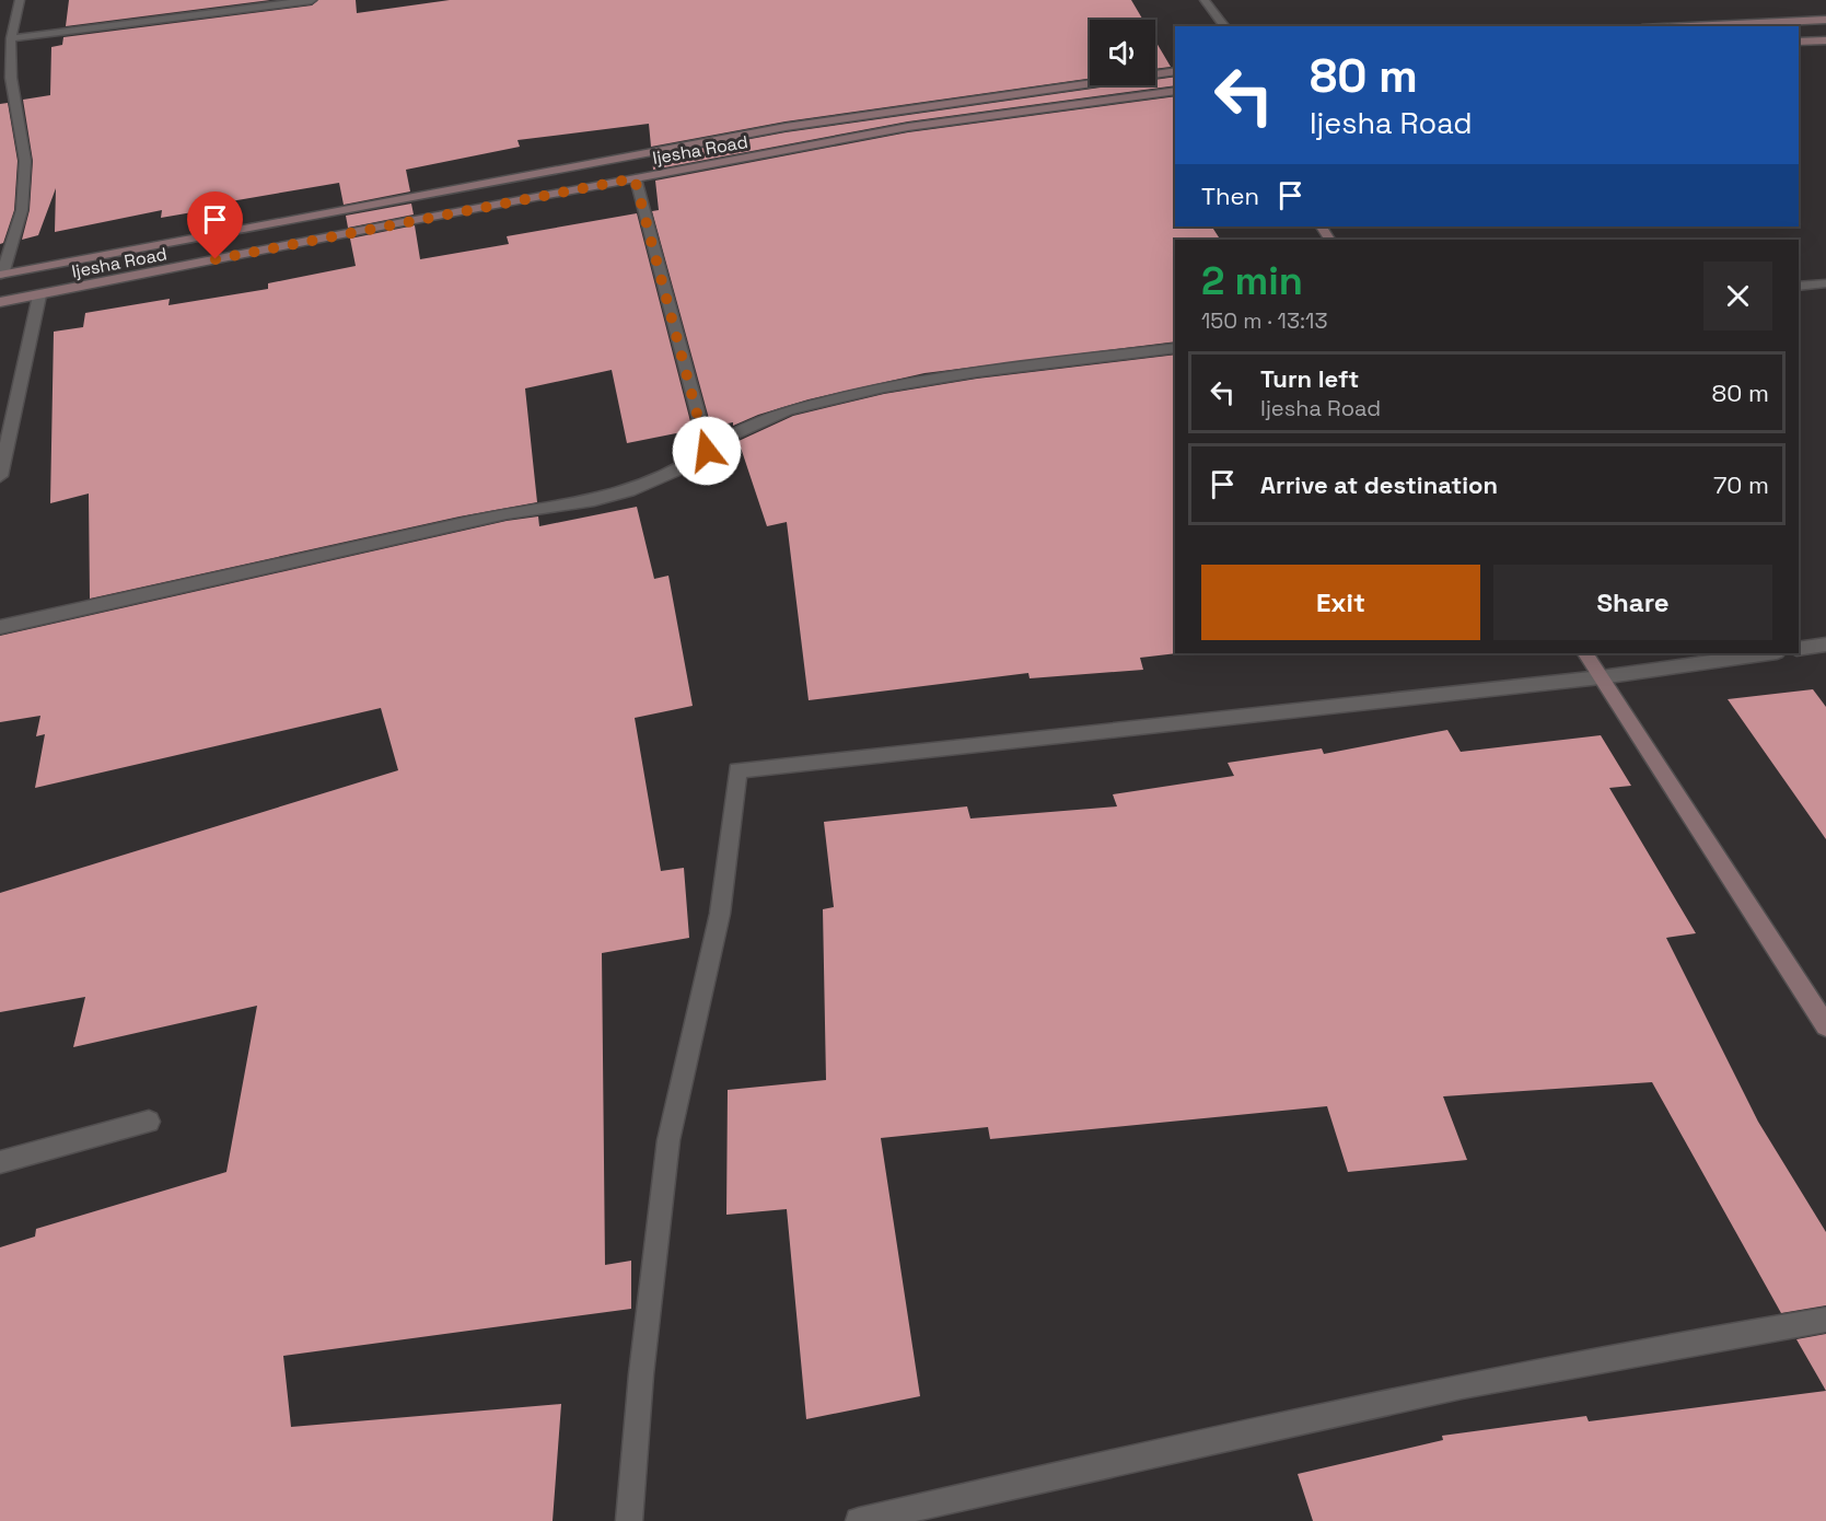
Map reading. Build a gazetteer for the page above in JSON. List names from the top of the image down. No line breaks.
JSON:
{"streets":{"main road":["Ijesha Road"]},"page":{"turn":["80 m","Ijesha Road"],"then":"Then","heading":["2 min","150 m · 13:13"],"list":[{"name":"Turn left","note":"Ijesha Road","value":"80 m"},{"name":"Arrive at destination","value":"70 m"}],"buttons":["Exit","Share"]}}
